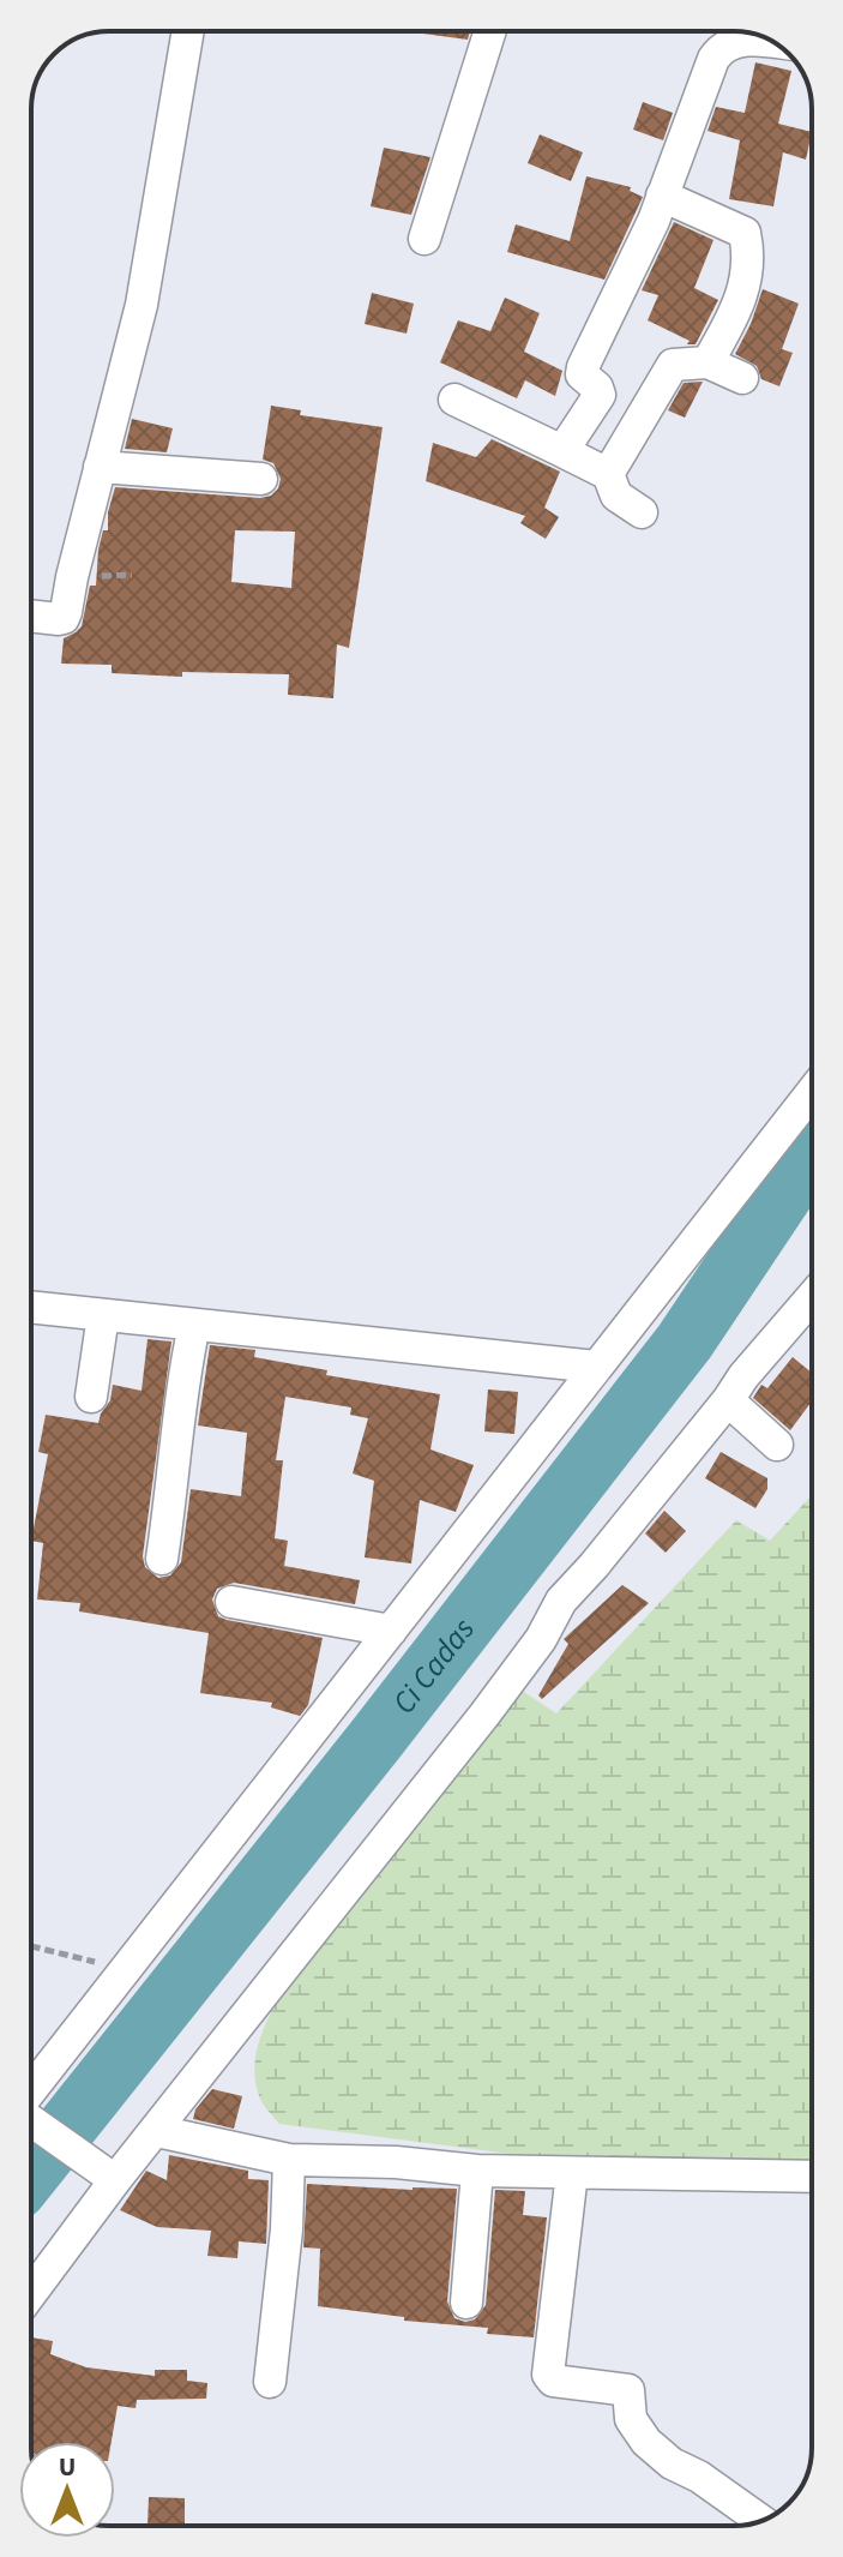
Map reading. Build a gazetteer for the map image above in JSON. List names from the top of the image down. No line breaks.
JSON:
{"water":["Ci Cadas"],"north":"top"}
